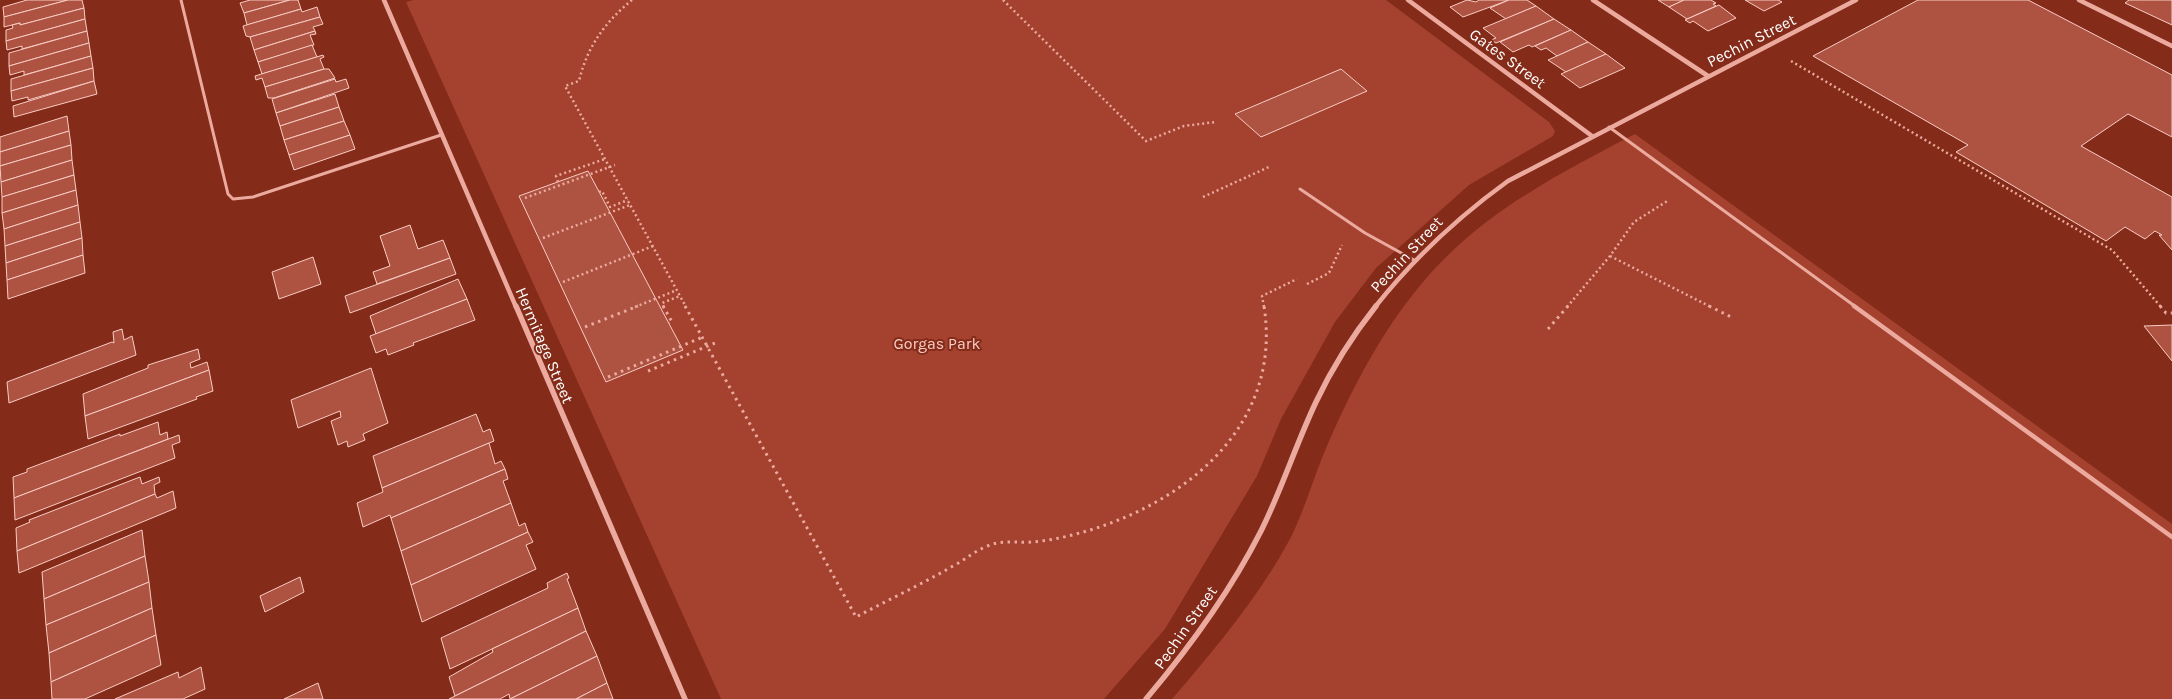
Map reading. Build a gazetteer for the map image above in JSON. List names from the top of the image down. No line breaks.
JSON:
{"streets":{"street":["Pechin Street","Gates Street","Hermitage Street"]},"crossings":[["Pechin Street","Gates Street"]],"parks":["Gorgas Park"]}
